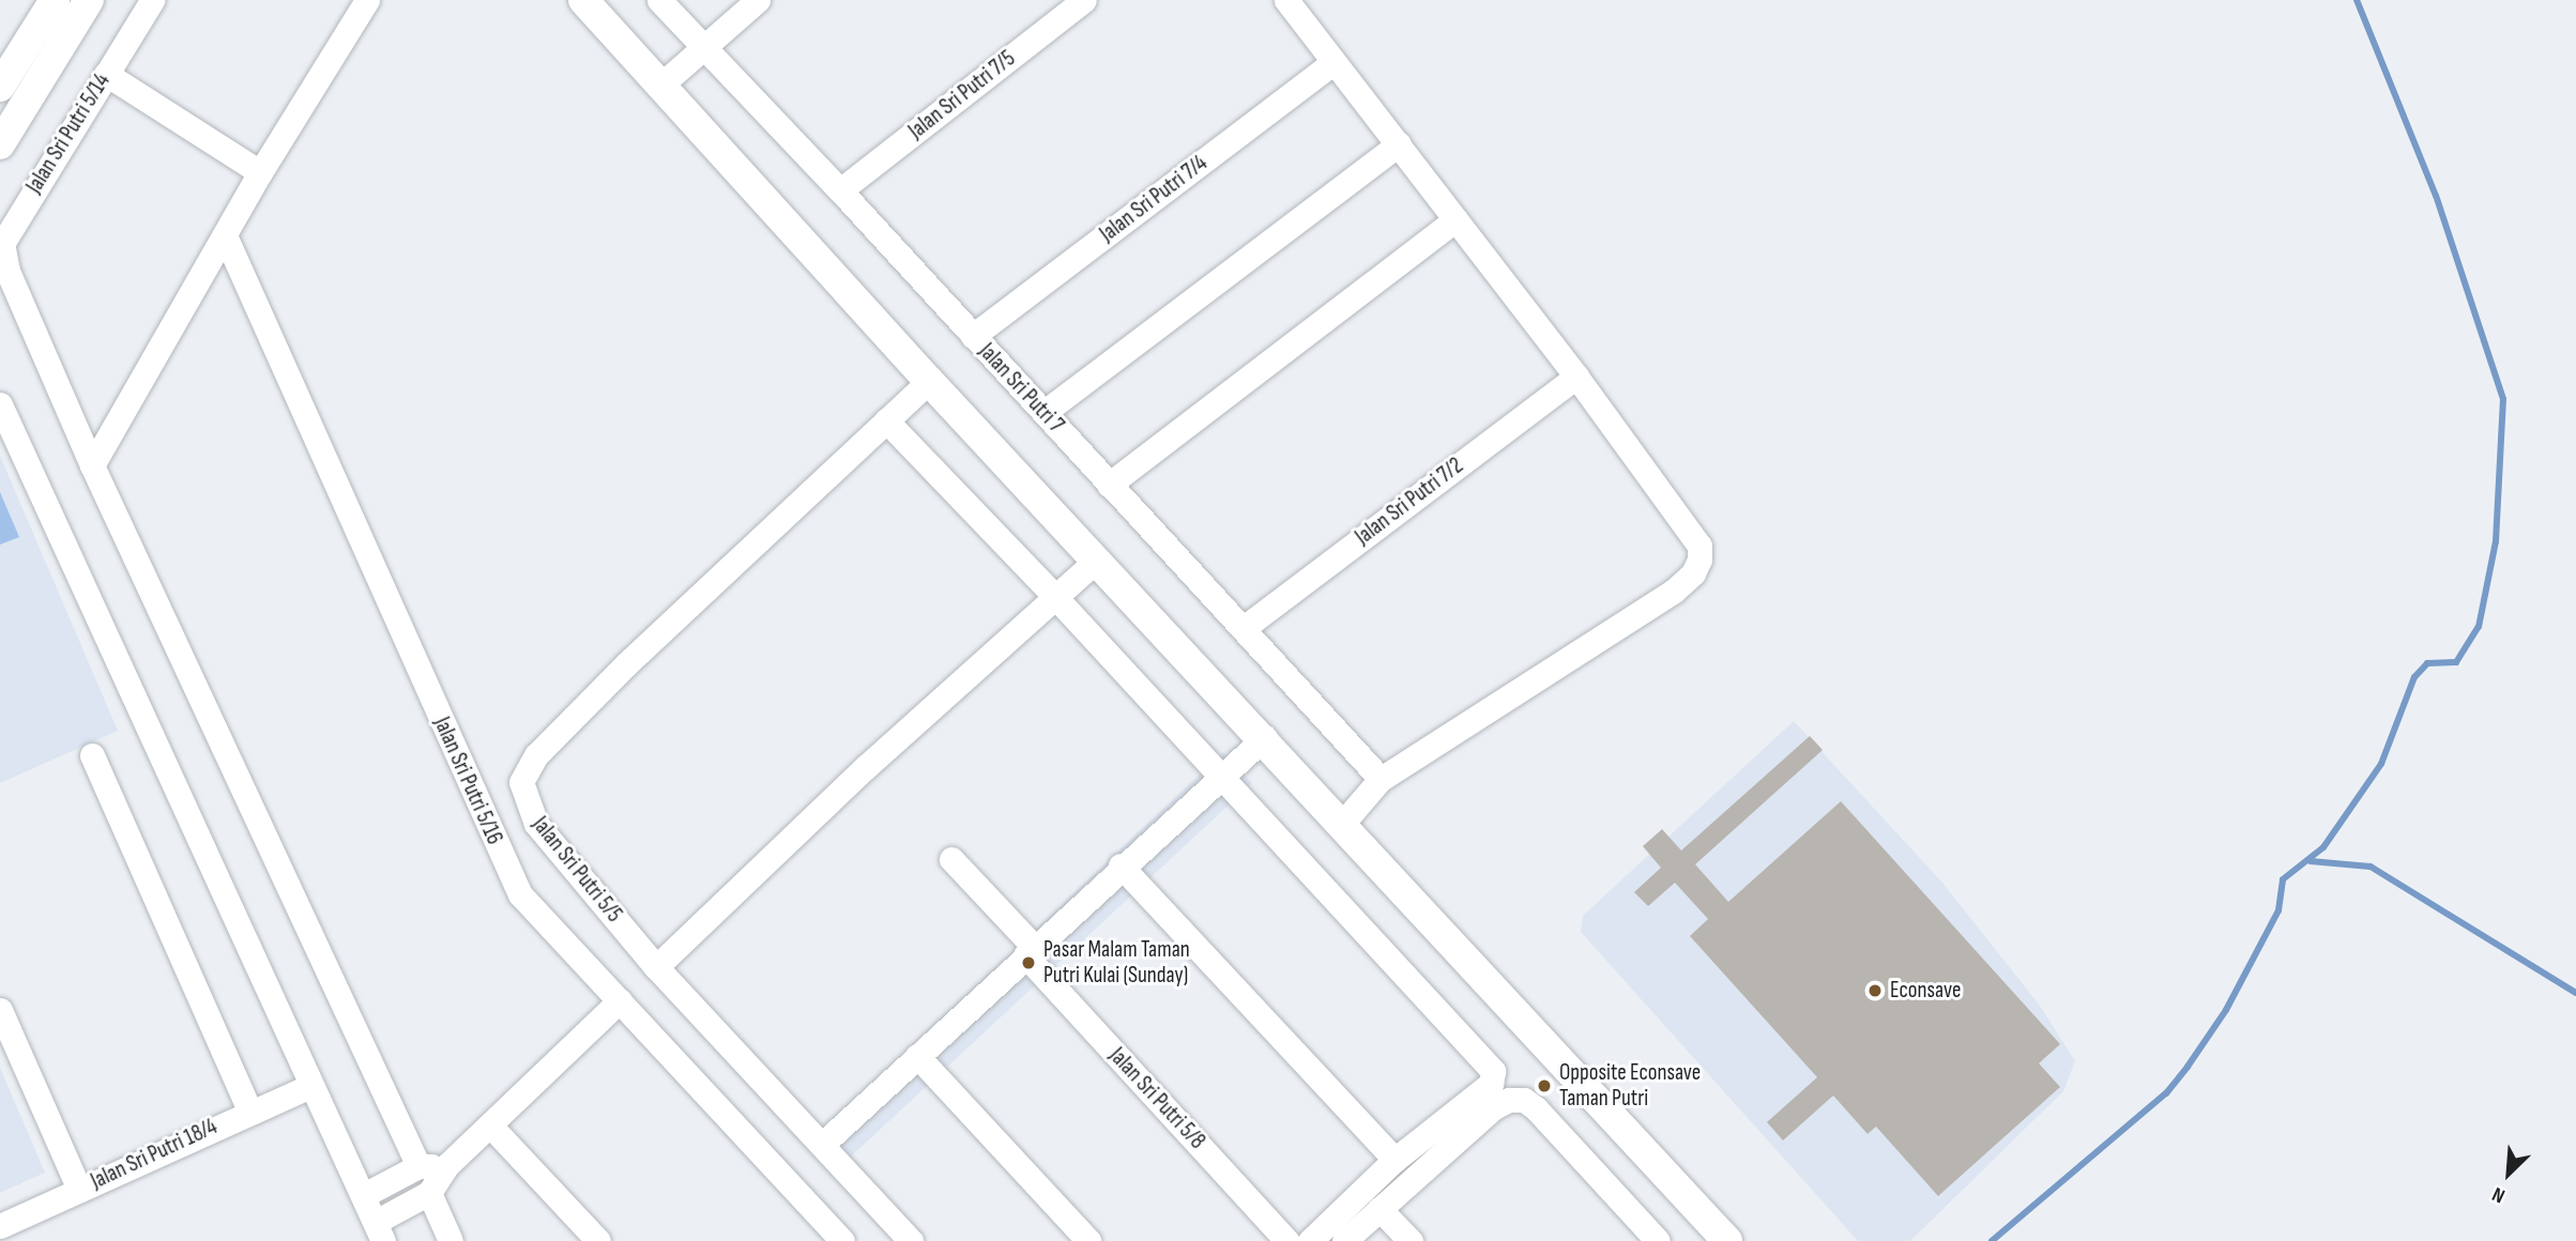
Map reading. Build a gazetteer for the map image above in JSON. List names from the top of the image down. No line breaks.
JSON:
{"streets":{"street":["Jalan Sri Putri 7/5","Jalan Sri Putri 5/14","Jalan Sri Putri 7/4","Jalan Sri Putri 7","Jalan Sri Putri 7/2","Jalan Sri Putri 5/16","Jalan Sri Putri 5/5","Jalan Sri Putri 5/8","Jalan Sri Putri 18/4"]},"crossings":[["Jalan Sri Putri 7/5","Jalan Sri Putri 7"],["Jalan Sri Putri 7/4","Jalan Sri Putri 7"],["Jalan Sri Putri 7","Jalan Sri Putri 7/2"]],"places":["Pasar Malam Taman Putri Kulai (Sunday)","Econsave","Opposite Econsave Taman Putri"],"north":"bottom left"}
